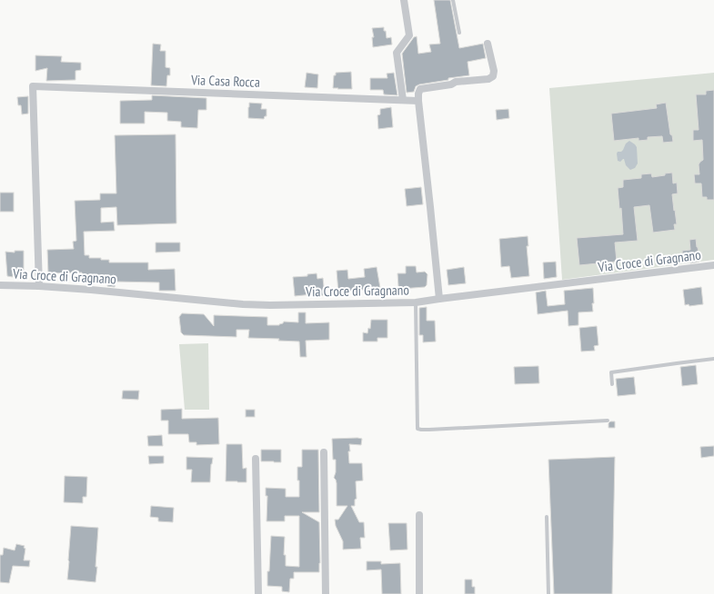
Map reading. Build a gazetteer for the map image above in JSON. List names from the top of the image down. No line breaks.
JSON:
{"streets":{"street":["Via Casa Rocca","Via Croce di Gragnano"]},"crossings":[["Via Casa Rocca","Via Croce di Gragnano"]]}
